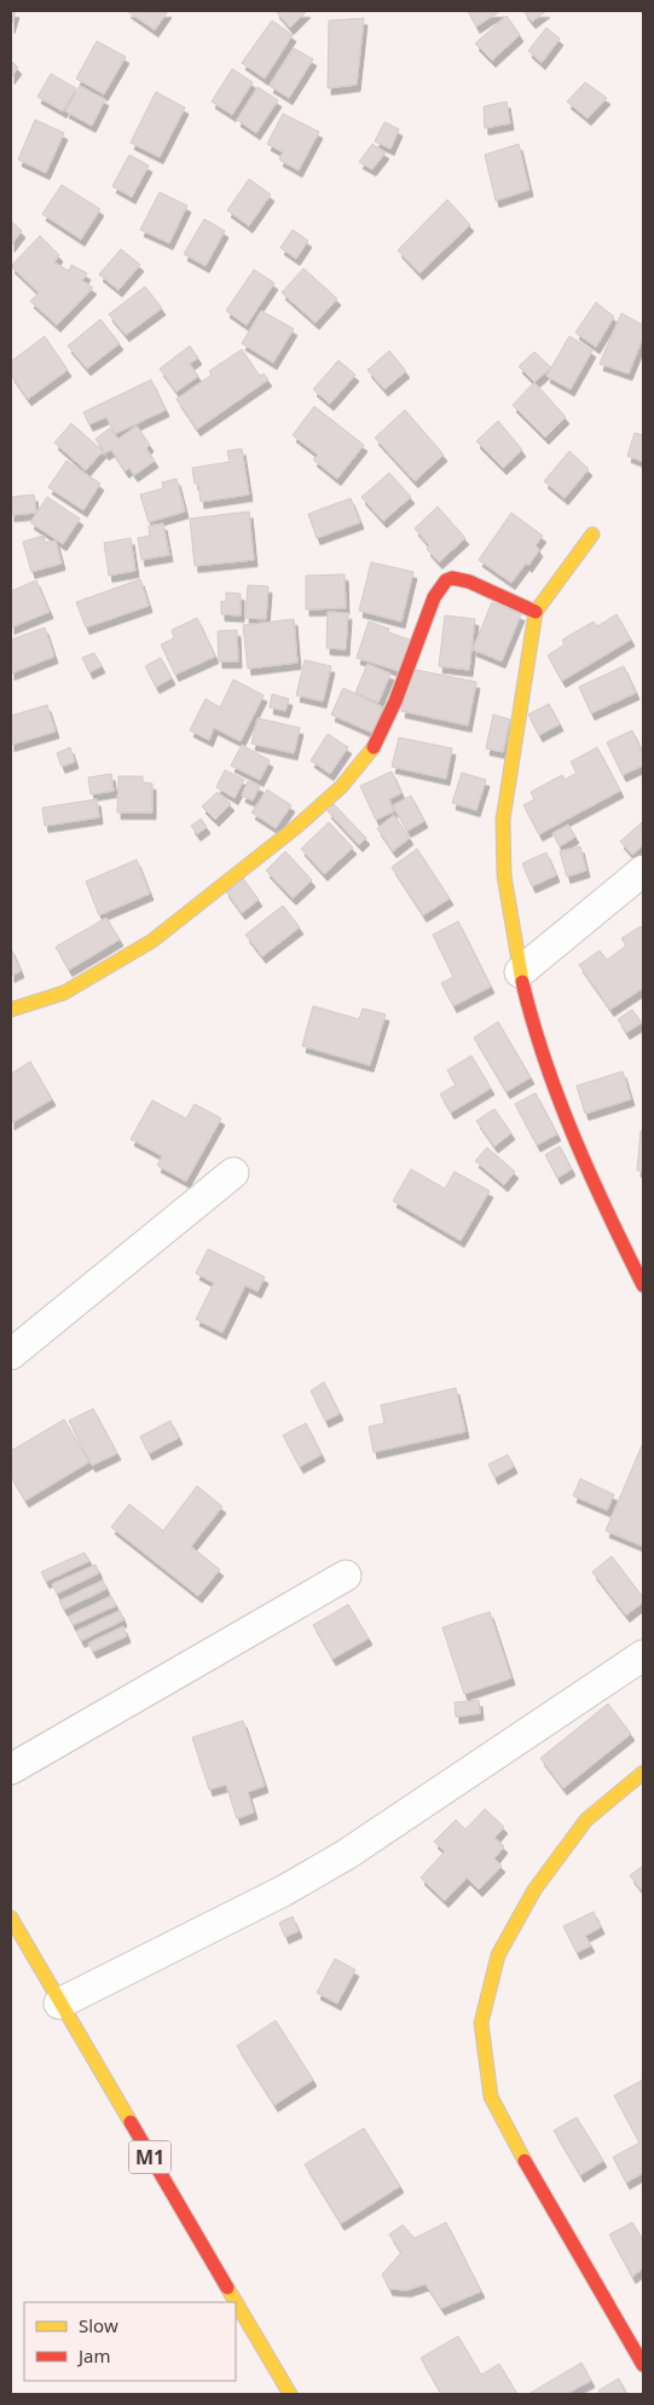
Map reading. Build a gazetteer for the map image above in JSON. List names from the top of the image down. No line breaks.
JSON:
{"streets":{"main road":["M1"]},"legend":["Slow","Jam"]}
